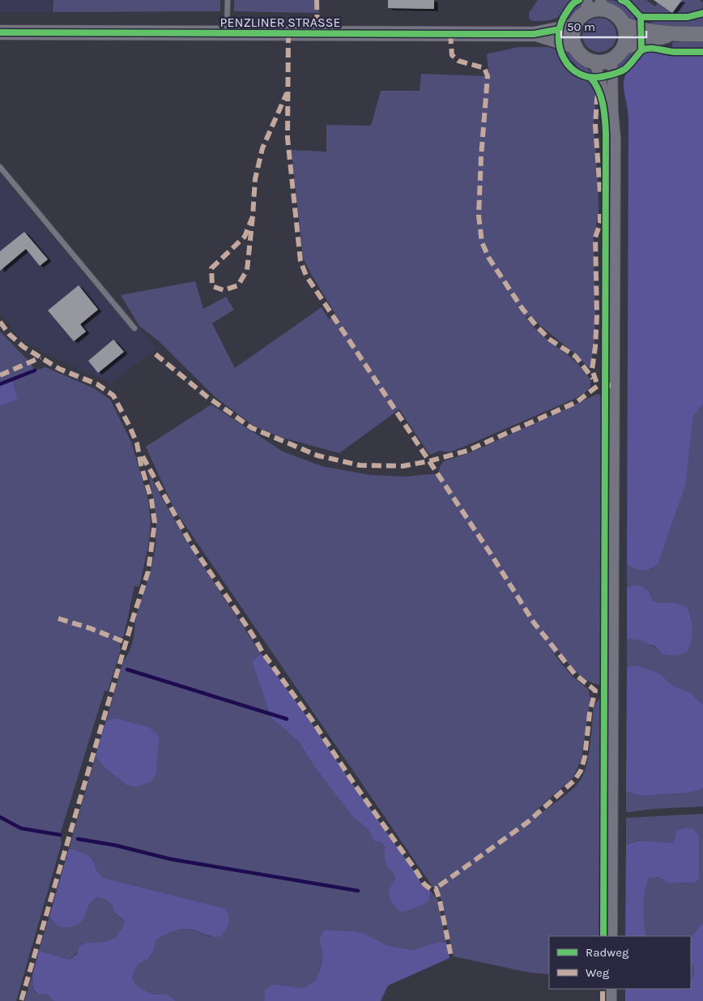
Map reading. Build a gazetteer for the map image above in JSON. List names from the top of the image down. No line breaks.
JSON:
{"streets":{"main road":["PENZLINER STRASSE"]},"legend":["Radweg","Weg"],"scale_bar":"50 m"}
